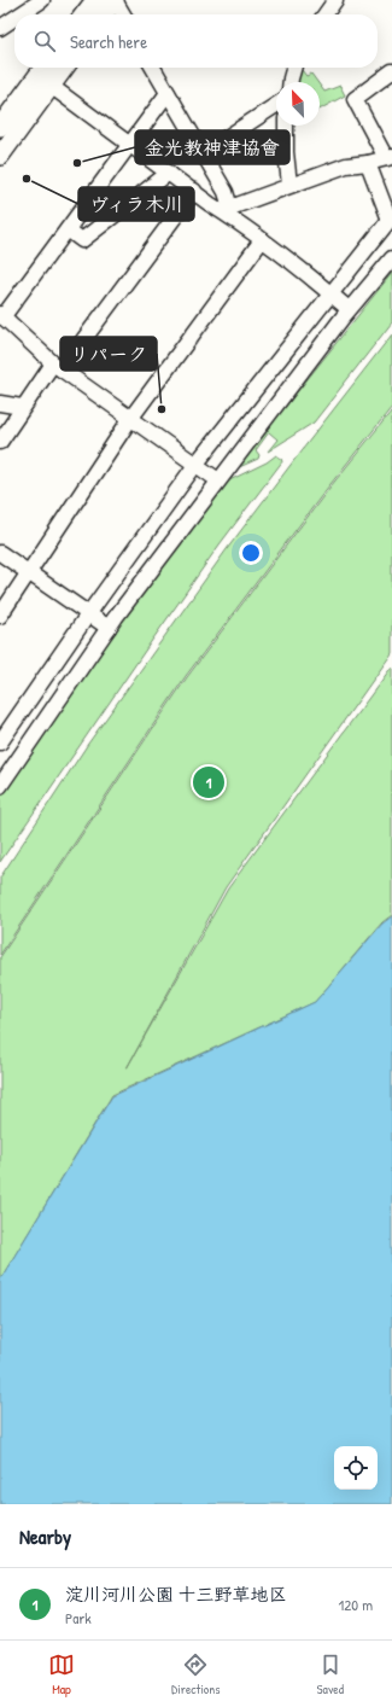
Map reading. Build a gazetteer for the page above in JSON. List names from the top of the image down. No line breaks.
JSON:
{"places":["金光教神津協會","ヴィラ木川","リパーク"],"north":"top left","page":{"search":"Search here","pins":"1","heading":"Nearby","list":[{"mark":"1","name":"淀川河川公園 十三野草地区","note":"Park","value":"120 m"}],"nav":["Map","Directions","Saved"]}}
